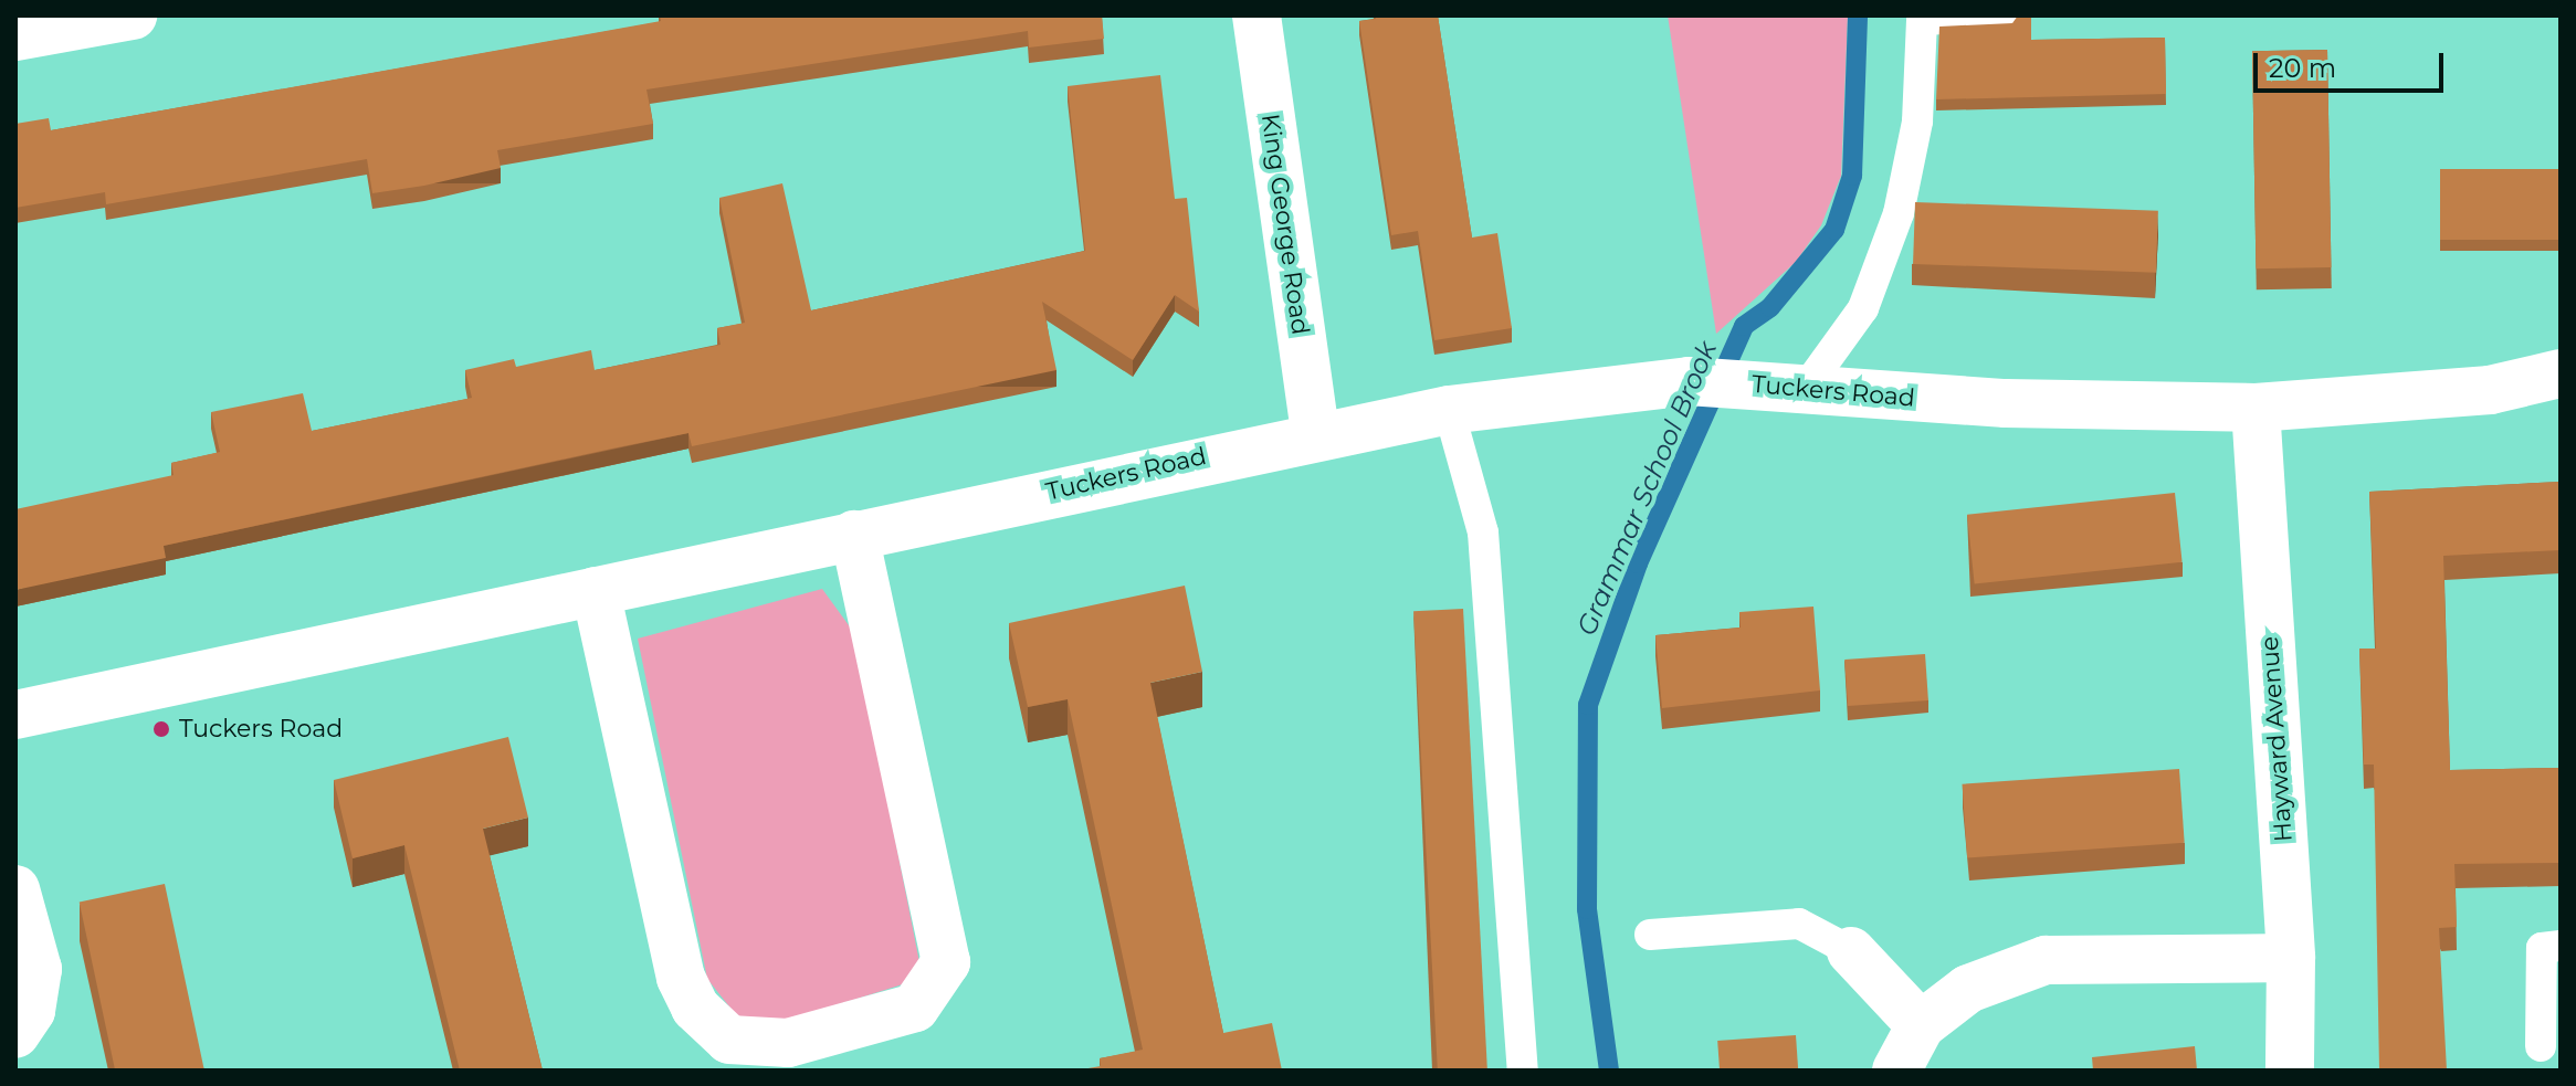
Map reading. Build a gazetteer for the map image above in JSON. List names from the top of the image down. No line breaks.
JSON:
{"streets":{"street":["King George Road","Tuckers Road","Hayward Avenue"]},"crossings":[["King George Road","Tuckers Road"],["Tuckers Road","Hayward Avenue"]],"water":["Grammar School Brook"],"places":["Tuckers Road"],"scale_bar":"20 m"}
